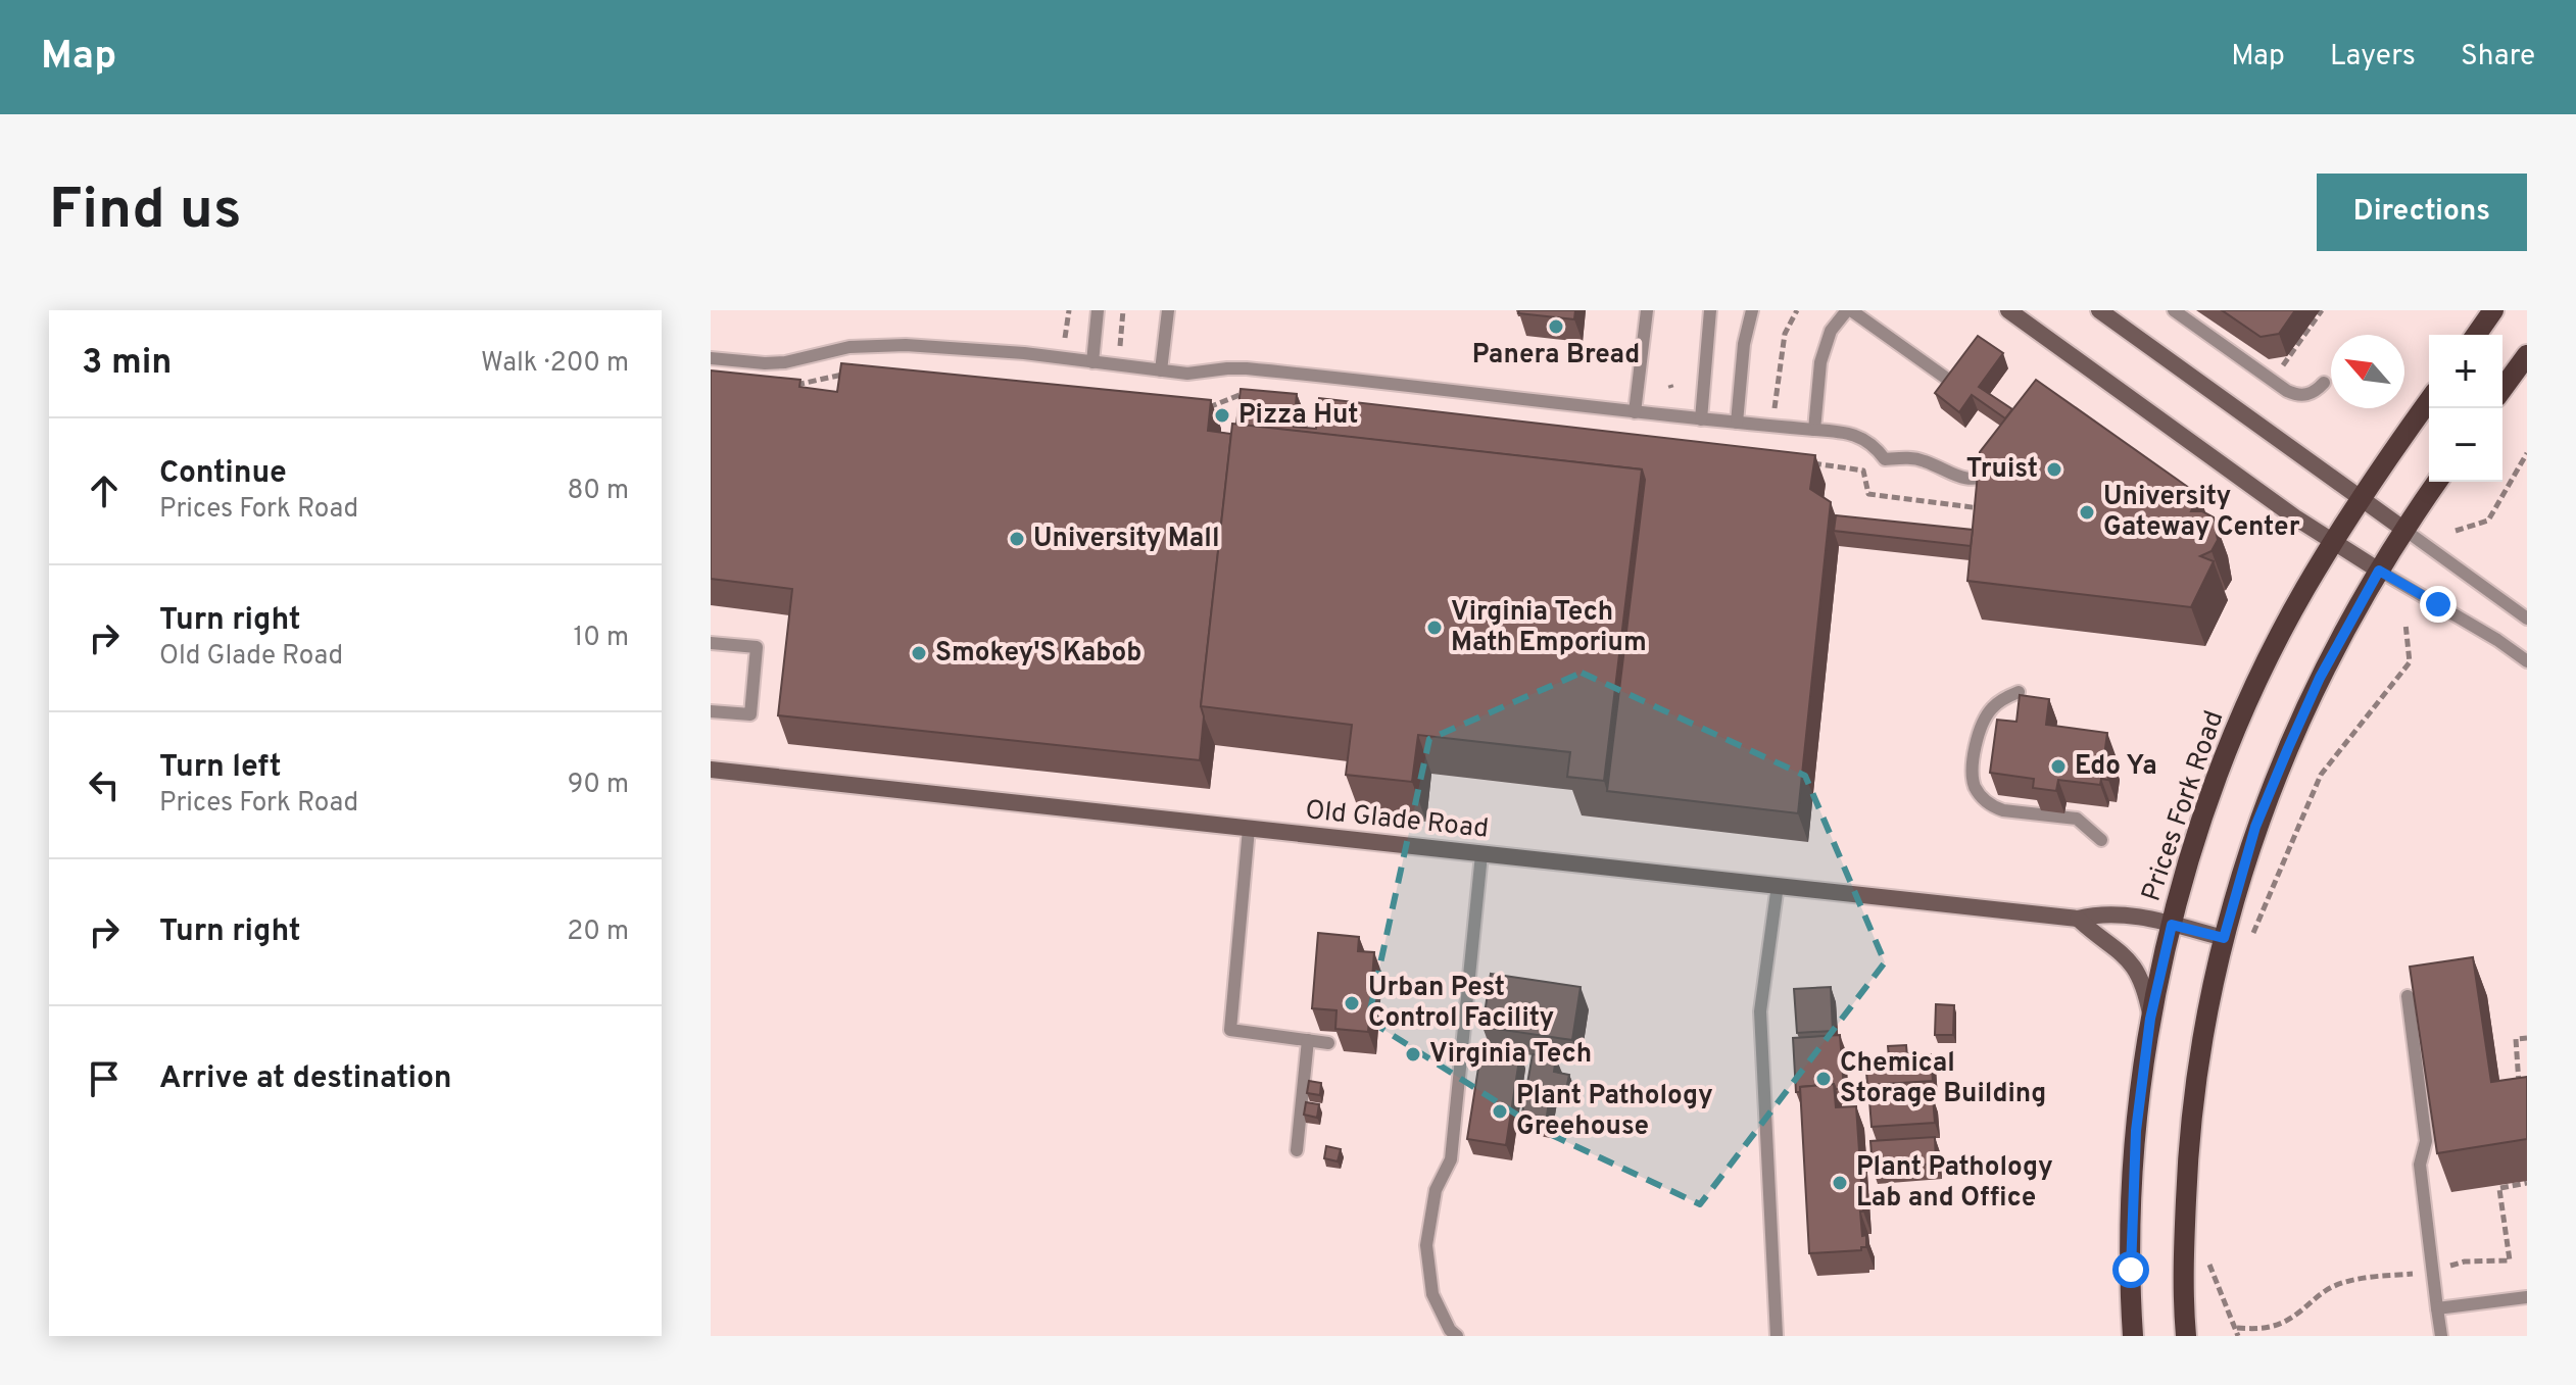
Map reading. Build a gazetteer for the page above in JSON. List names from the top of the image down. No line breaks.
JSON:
{"streets":{"main road":["Prices Fork Road"],"street":["Old Glade Road"]},"crossings":[["Prices Fork Road","Old Glade Road"]],"places":["Panera Bread","Pizza Hut","Truist","University Gateway Center","University Mall","Virginia Tech Math Emporium","Smokey'S Kabob","Edo Ya","Urban Pest Control Facility","Virginia Tech","Chemical Storage Building","Plant Pathology Greehouse","Plant Pathology Lab and Office"],"north":"top left","page":{"header":"Map","nav":["Map","Layers","Share"],"buttons":"Directions","title":"Find us","heading":["3 min","Walk · 200 m"],"map_buttons":["+","−"],"list":[["Continue","Prices Fork Road","80 m"],["Turn right","Old Glade Road","10 m"],["Turn left","Prices Fork Road","90 m"],["Turn right","20 m"],"Arrive at destination"]}}
